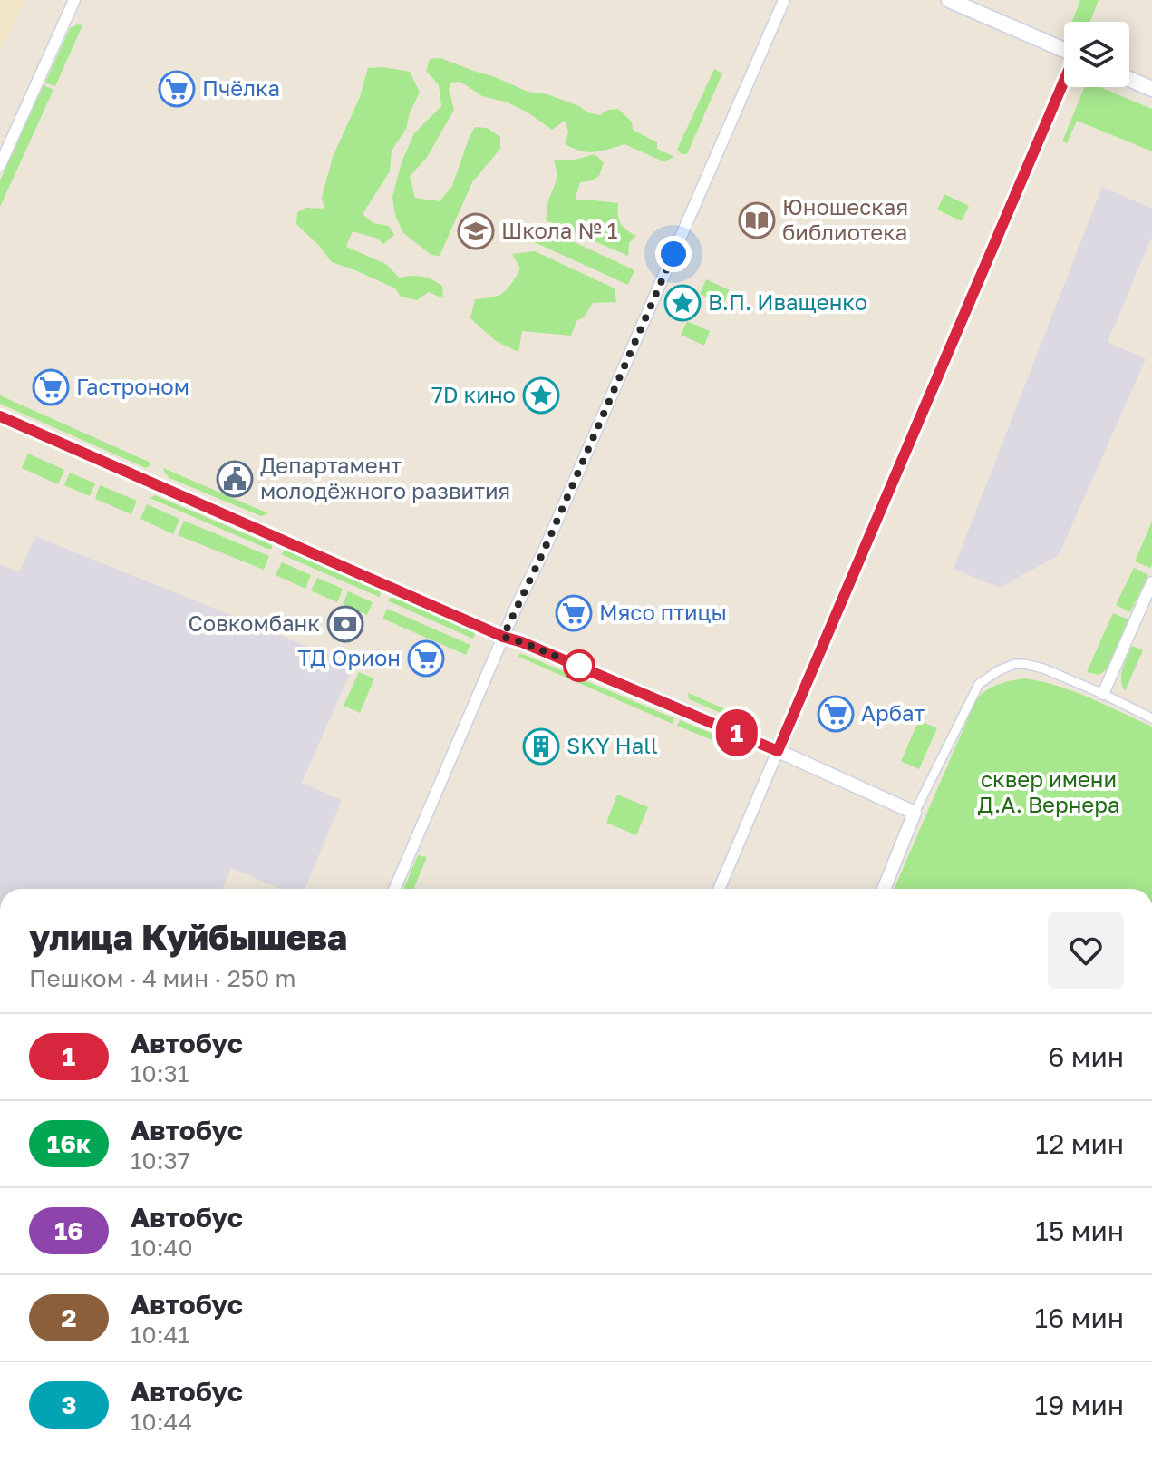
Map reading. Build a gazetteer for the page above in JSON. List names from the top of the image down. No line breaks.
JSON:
{"parks":["сквер имени Д.А. Вернера"],"places":{"supermarket":["Пчёлка","Гастроном","Мясо птицы","ТД Орион","Арбат"],"library":["Юношеская библиотека"],"school or university":["Школа № 1"],"place":["В.П. Иващенко","7D кино"],"public building":["Департамент молодёжного развития"],"bank":["Совкомбанк"],"building":["SKY Hall"]},"lines":["bus line 1"],"page":{"on_map":"1","heading":["улица Куйбышева","Пешком · 4 мин · 250 m"],"list":[{"mark":"1","name":"Автобус","note":"10:31","value":"6 мин"},{"mark":"16к","name":"Автобус","note":"10:37","value":"12 мин"},{"mark":"16","name":"Автобус","note":"10:40","value":"15 мин"},{"mark":"2","name":"Автобус","note":"10:41","value":"16 мин"},{"mark":"3","name":"Автобус","note":"10:44","value":"19 мин"}]}}
